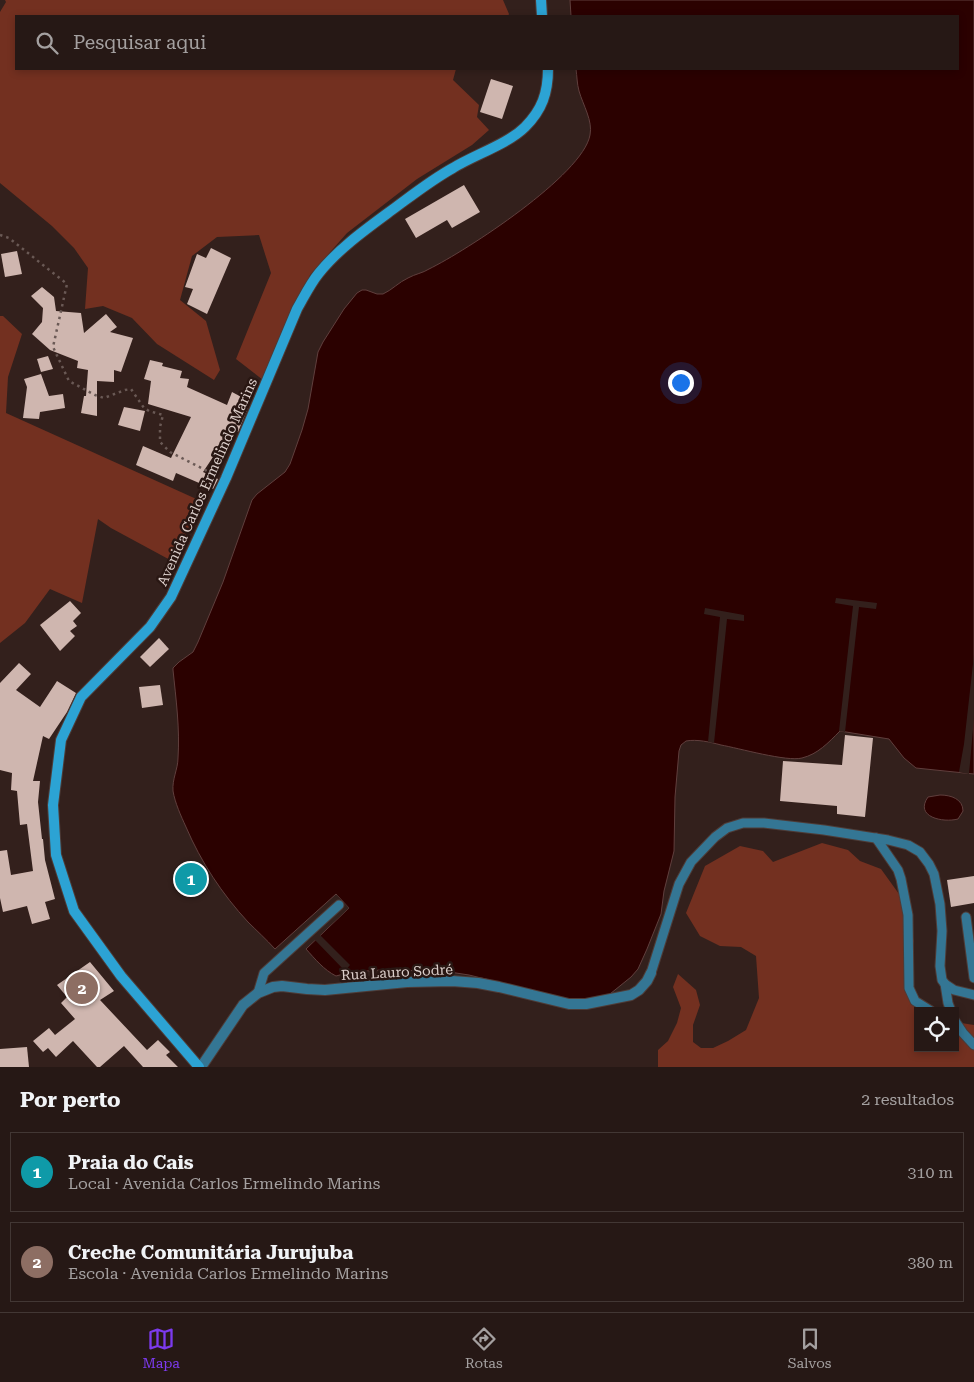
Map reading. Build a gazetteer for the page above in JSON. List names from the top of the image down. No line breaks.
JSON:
{"streets":{"street":["Avenida Carlos Ermelindo Marins","Rua Lauro Sodré"]},"crossings":[["Avenida Carlos Ermelindo Marins","Rua Lauro Sodré"]],"page":{"search":"Pesquisar aqui","pins":["1","2"],"heading":["Por perto","2 resultados"],"list":[{"mark":"1","name":"Praia do Cais","note":"Local · Avenida Carlos Ermelindo Marins","value":"310 m"},{"mark":"2","name":"Creche Comunitária Jurujuba","note":"Escola · Avenida Carlos Ermelindo Marins","value":"380 m"}],"nav":["Mapa","Rotas","Salvos"]}}
